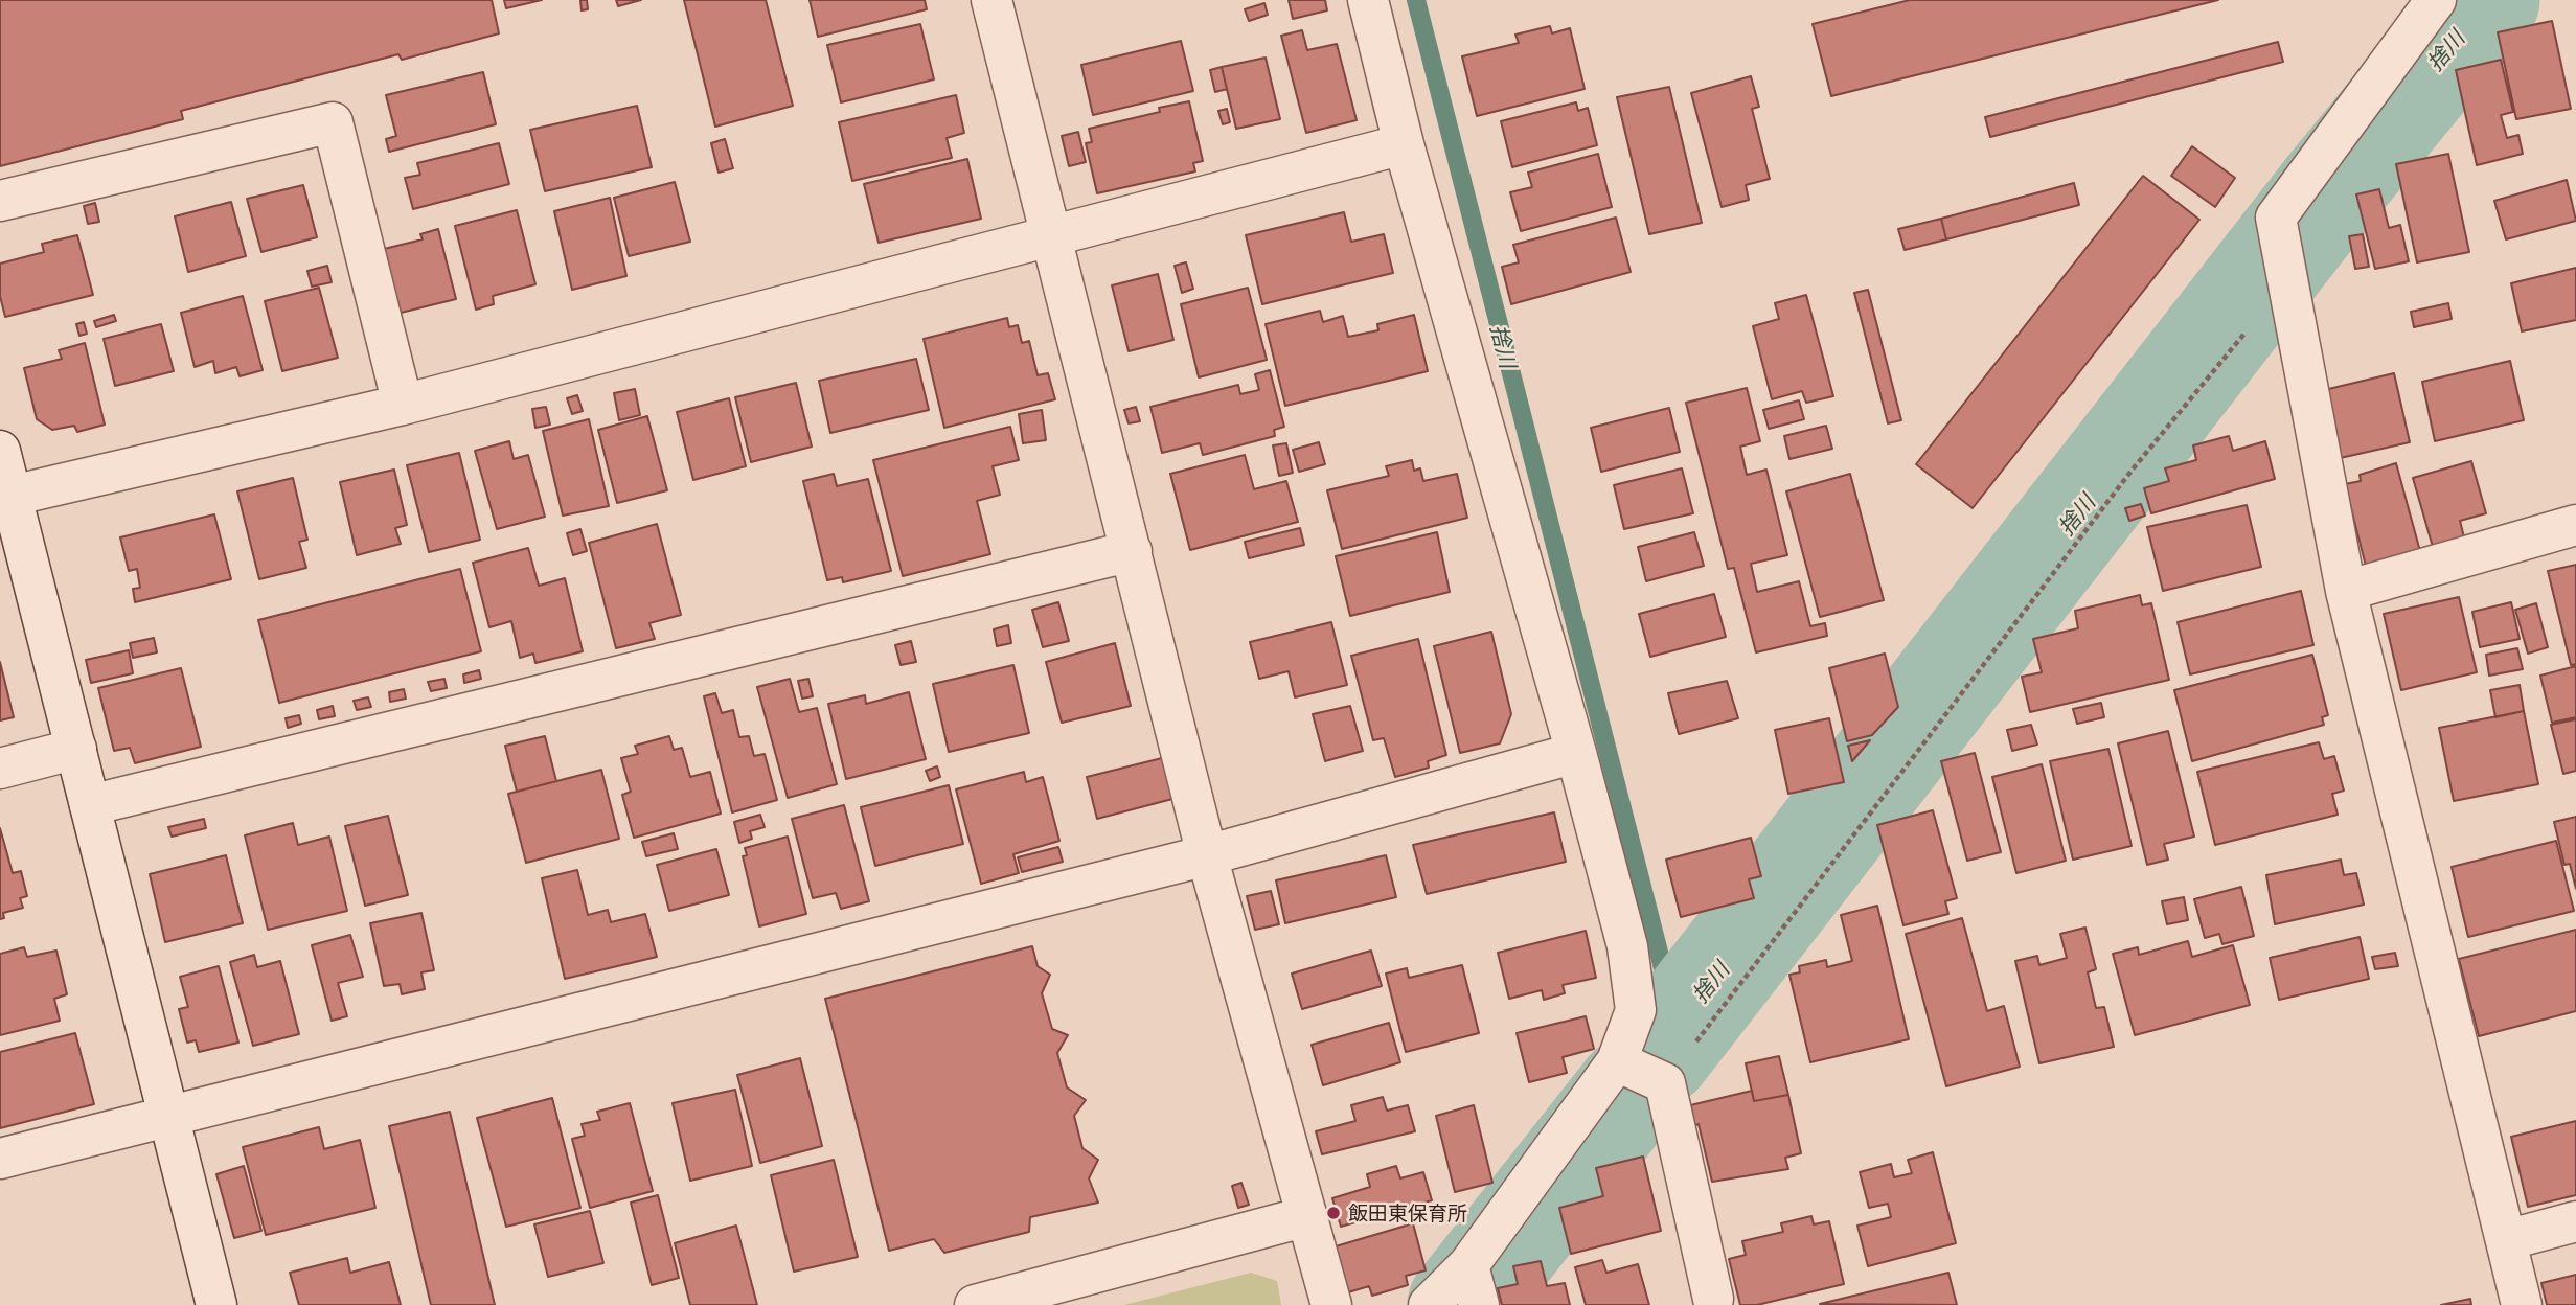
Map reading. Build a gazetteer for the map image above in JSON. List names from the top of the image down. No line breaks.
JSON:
{"water":["捨川"],"places":["飯田東保育所"]}
